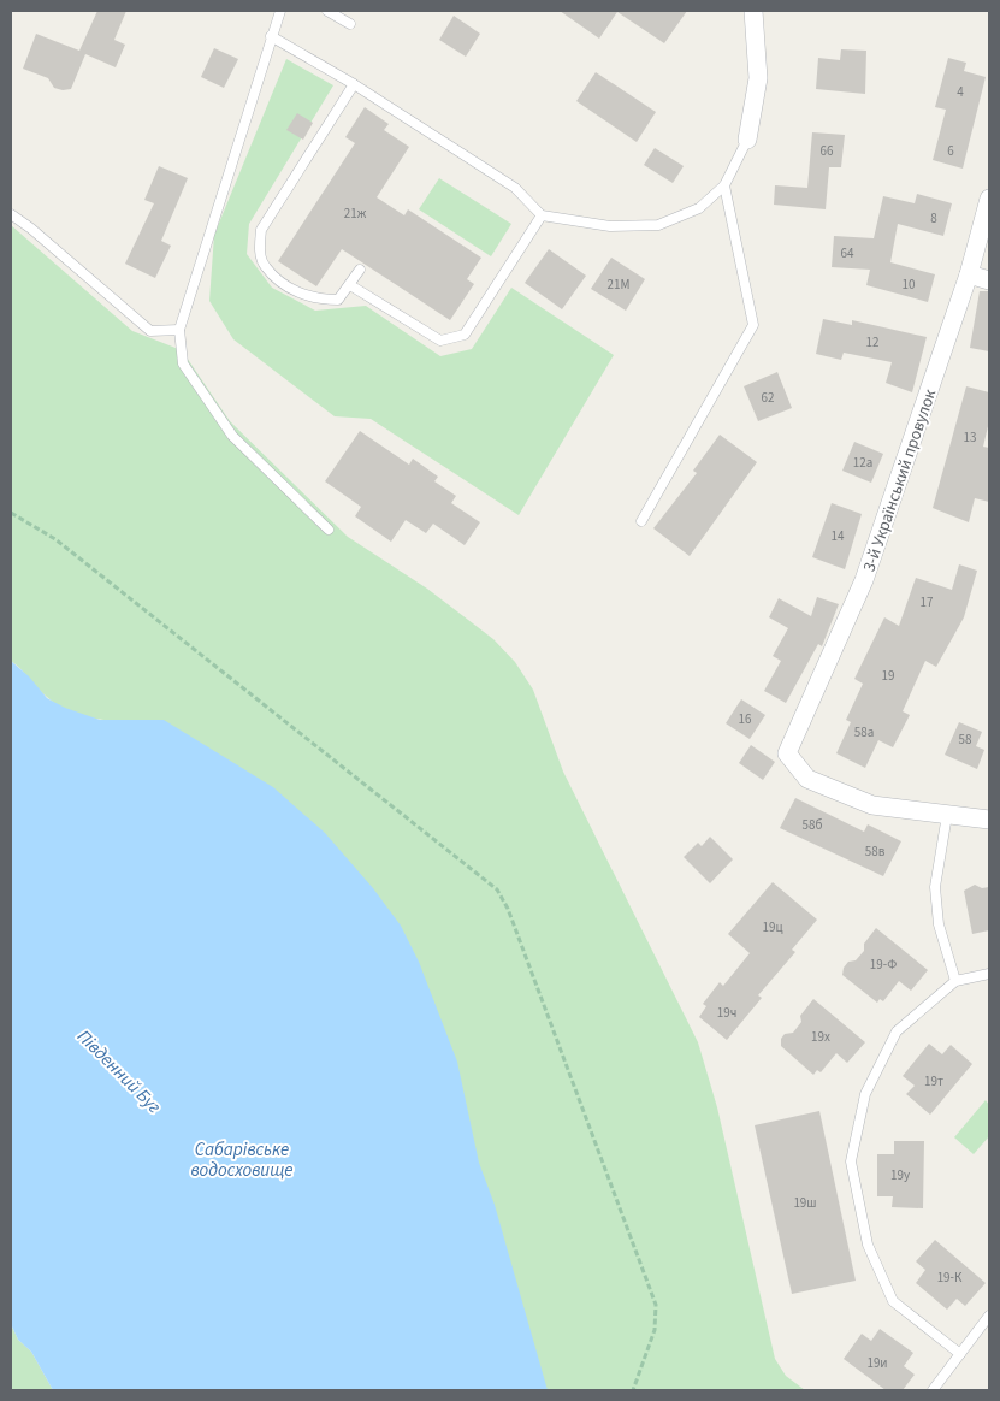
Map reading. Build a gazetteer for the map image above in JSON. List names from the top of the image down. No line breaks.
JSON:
{"streets":{"street":["3-й Український провулок"]},"water":["Південний Буг","Сабарівське водосховище"],"house_numbers":["4","66","6","21ж","8","64","21М","10","12","62","13","12а","14","17","19","16","58а","58","58б","58в","19ц","19-Ф","19ч","19х","19т","19у","19ш","19-К","19и"]}
